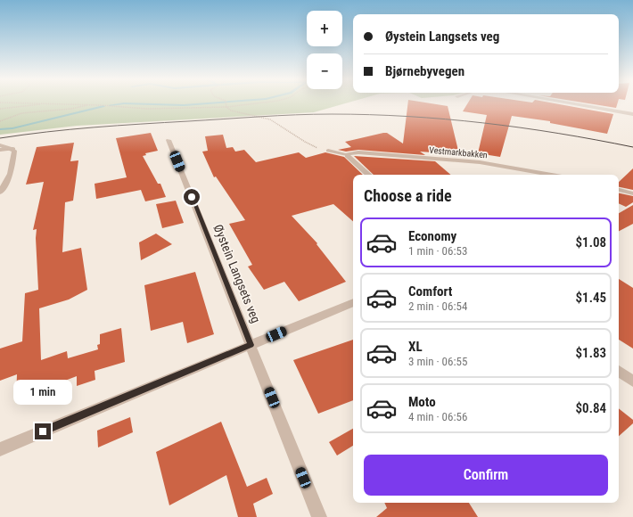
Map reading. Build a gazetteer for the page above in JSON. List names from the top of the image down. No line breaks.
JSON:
{"streets":{"street":["Vestmarkbakken","Øystein Langsets veg"]},"page":{"map_buttons":["+","−"],"banner":["Øystein Langsets veg","Bjørnebyvegen"],"heading":"Choose a ride","list":[{"name":"Economy","note":"1 min · 06:53","value":"$1.08"},{"name":"Comfort","note":"2 min · 06:54","value":"$1.45"},{"name":"XL","note":"3 min · 06:55","value":"$1.83"},{"name":"Moto","note":"4 min · 06:56","value":"$0.84"}],"bubble":"1 min","buttons":"Confirm"}}
